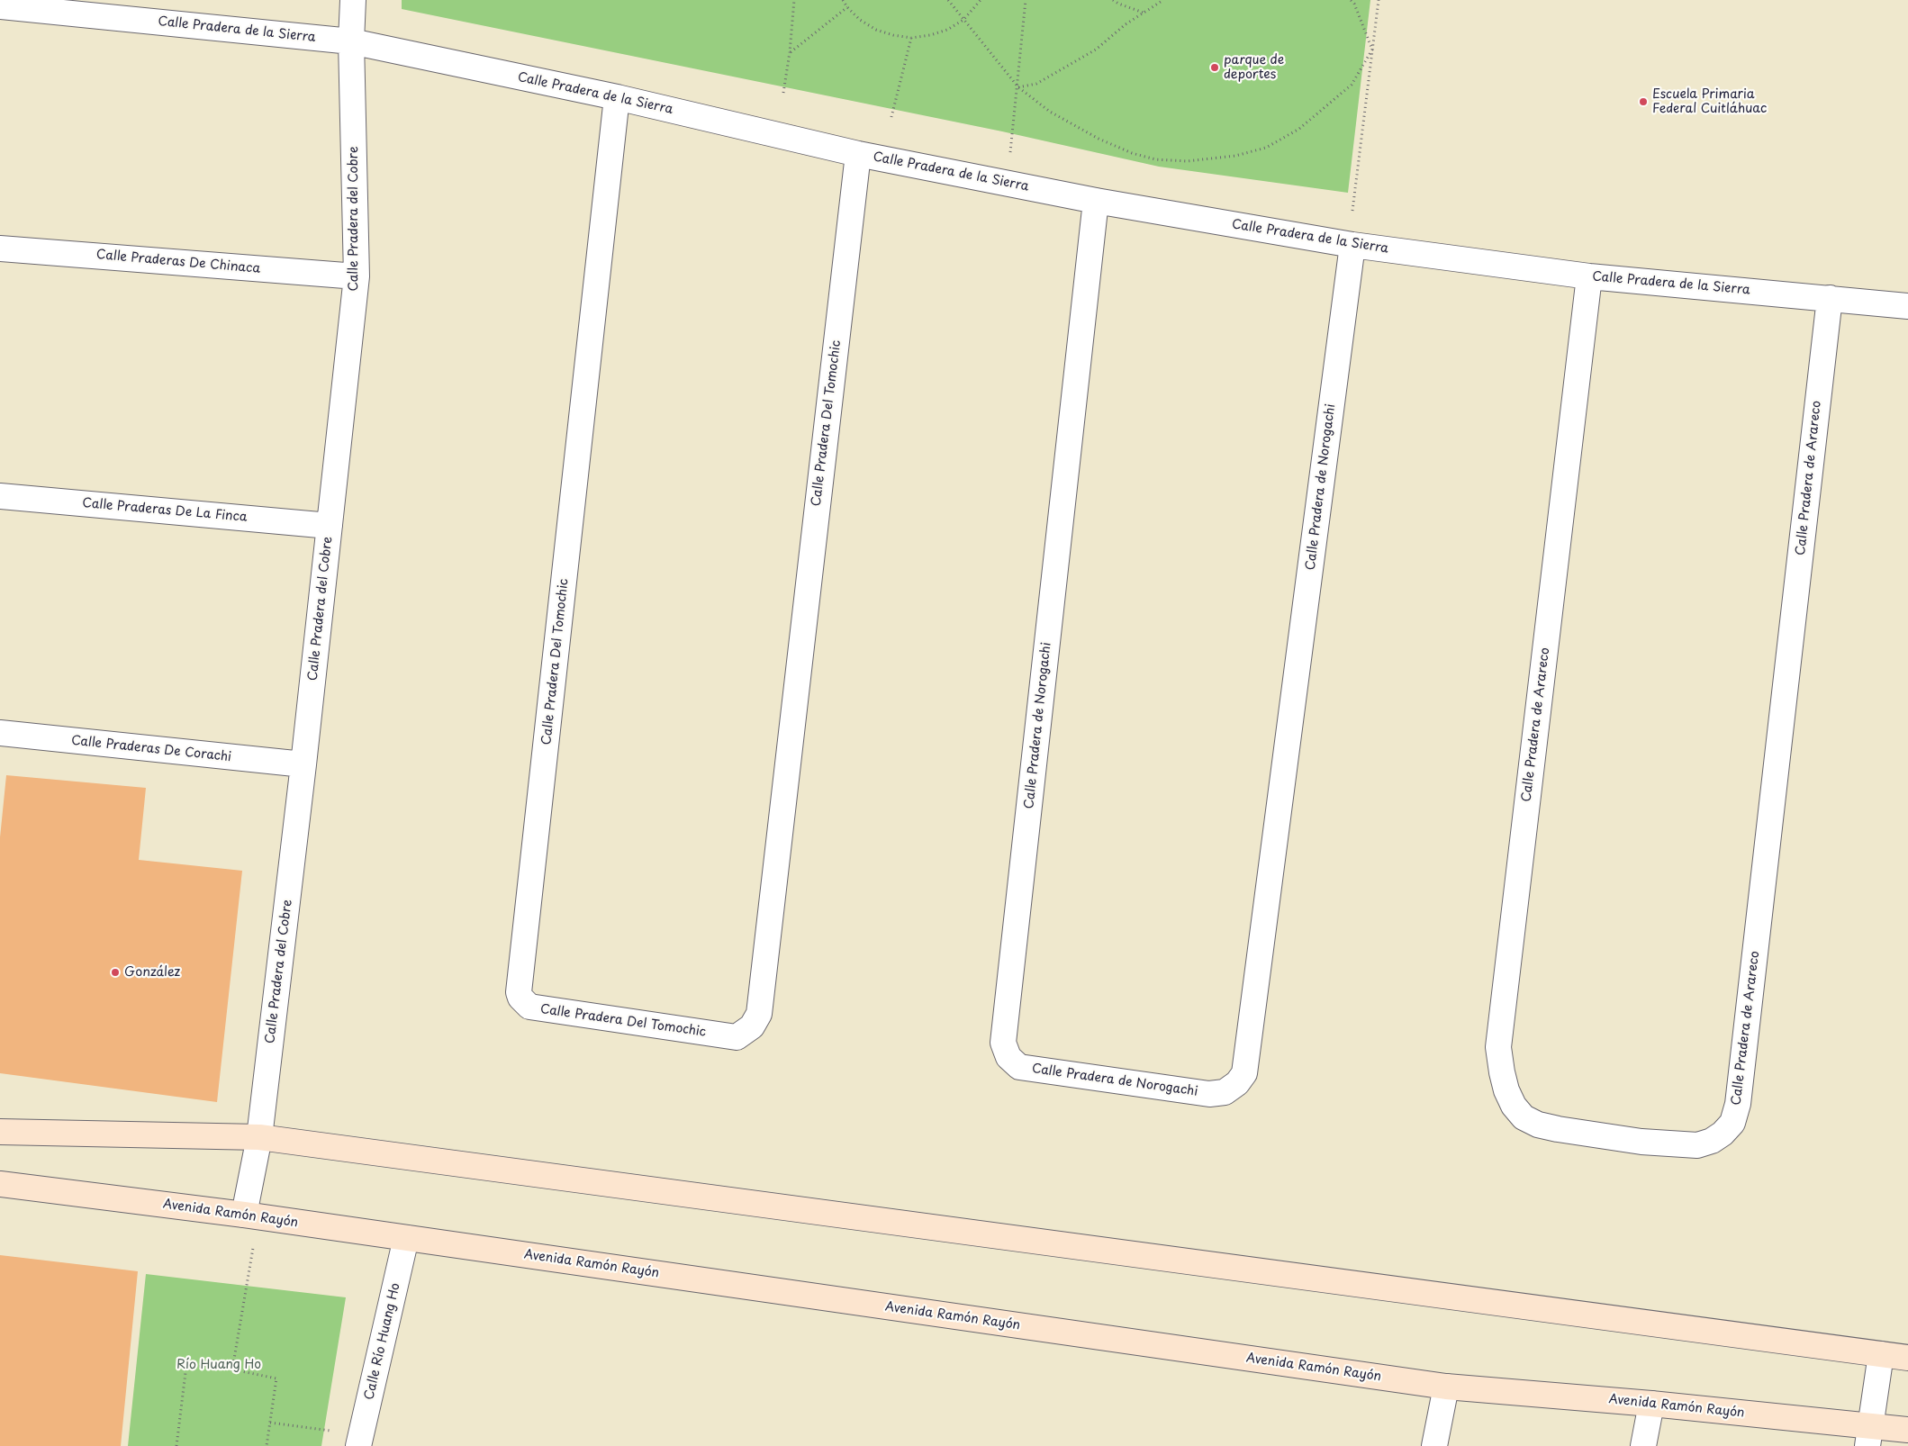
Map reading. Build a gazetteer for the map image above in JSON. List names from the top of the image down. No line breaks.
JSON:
{"streets":{"main road":["Avenida Ramón Rayón"],"street":["Calle Pradera de la Sierra","Calle Pradera del Cobre","Calle Praderas De Chinaca","Calle Pradera Del Tomochic","Calle Pradera de Arareco","Calle Pradera de Norogachi","Calle Praderas De La Finca","Calle Praderas De Corachi","Calle Río Huang Ho"]},"crossings":[["Calle Pradera de la Sierra","Calle Pradera del Cobre"],["Calle Pradera de la Sierra","Calle Pradera Del Tomochic"],["Calle Pradera de la Sierra","Calle Pradera de Arareco"],["Calle Pradera de la Sierra","Calle Pradera de Norogachi"],["Calle Pradera del Cobre","Calle Praderas De Chinaca"],["Calle Pradera del Cobre","Calle Praderas De La Finca"],["Calle Pradera del Cobre","Calle Praderas De Corachi"],["Calle Pradera del Cobre","Avenida Ramón Rayón"],["Avenida Ramón Rayón","Calle Río Huang Ho"]],"parks":["Río Huang Ho"],"places":["parque de deportes","Escuela Primaria Federal Cuitláhuac","González"]}
